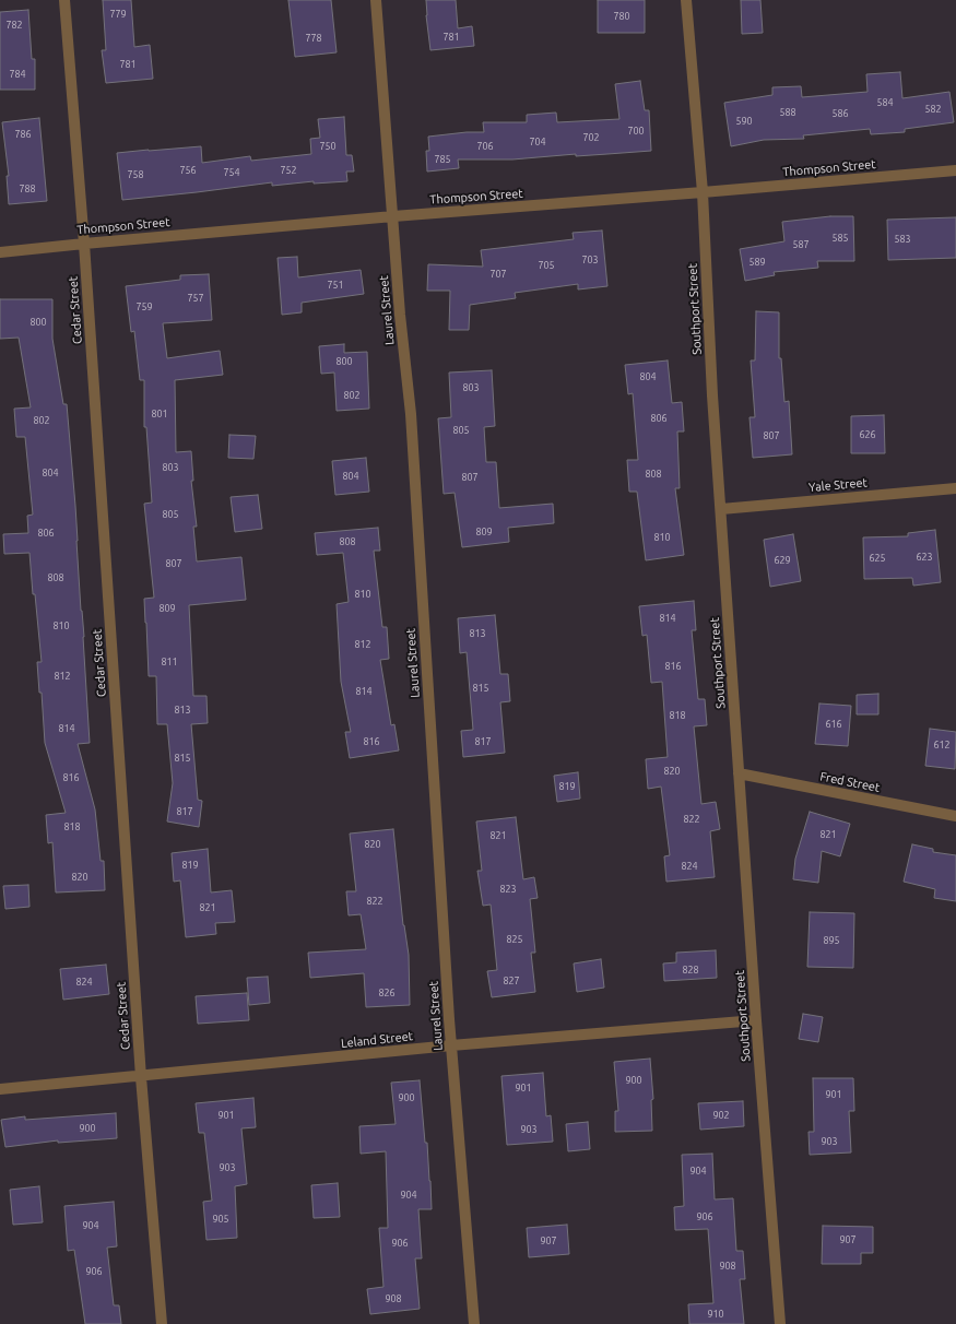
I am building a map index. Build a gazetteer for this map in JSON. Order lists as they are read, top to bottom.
{
  "streets": {
    "street": [
      "Thompson Street",
      "Southport Street",
      "Cedar Street",
      "Laurel Street",
      "Yale Street",
      "Fred Street",
      "Leland Street"
    ]
  },
  "crossings": [
    ["Thompson Street", "Southport Street"],
    ["Thompson Street", "Cedar Street"],
    ["Thompson Street", "Laurel Street"],
    ["Southport Street", "Yale Street"],
    ["Southport Street", "Fred Street"],
    ["Southport Street", "Leland Street"],
    ["Cedar Street", "Leland Street"],
    ["Laurel Street", "Leland Street"]
  ],
  "house_numbers": [
    "779",
    "780",
    "782",
    "781",
    "778",
    "781",
    "784",
    "584",
    "582",
    "588",
    "586",
    "590",
    "700",
    "786",
    "702",
    "704",
    "750",
    "706",
    "785",
    "756",
    "752",
    "754",
    "758",
    "788",
    "585",
    "583",
    "587",
    "703",
    "589",
    "705",
    "707",
    "751",
    "757",
    "759",
    "800",
    "800",
    "804",
    "803",
    "802",
    "801",
    "806",
    "802",
    "805",
    "626",
    "807",
    "803",
    "804",
    "808",
    "804",
    "807",
    "805",
    "809",
    "806",
    "810",
    "808",
    "623",
    "625",
    "629",
    "807",
    "808",
    "810",
    "809",
    "814",
    "810",
    "813",
    "812",
    "811",
    "816",
    "812",
    "815",
    "814",
    "813",
    "818",
    "616",
    "814",
    "816",
    "817",
    "612",
    "815",
    "820",
    "816",
    "819",
    "817",
    "822",
    "818",
    "821",
    "821",
    "820",
    "819",
    "824",
    "820",
    "823",
    "822",
    "821",
    "825",
    "895",
    "828",
    "827",
    "824",
    "826",
    "900",
    "901",
    "901",
    "900",
    "901",
    "902",
    "900",
    "903",
    "903",
    "903",
    "904",
    "904",
    "906",
    "905",
    "904",
    "907",
    "907",
    "906",
    "908",
    "906",
    "908",
    "910"
  ]
}
